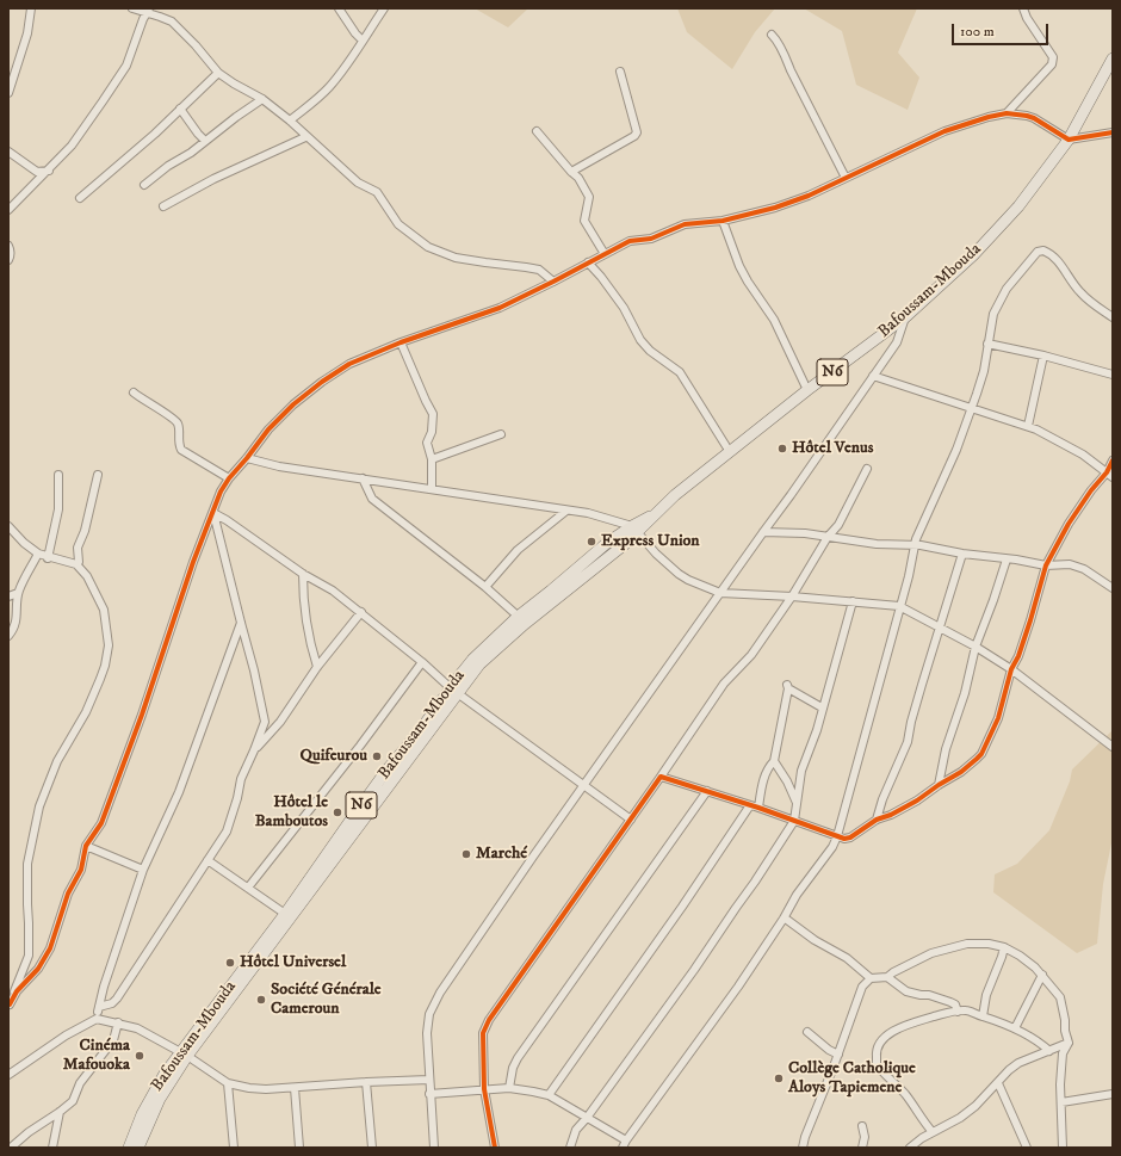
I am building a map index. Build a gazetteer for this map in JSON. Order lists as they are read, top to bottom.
{
  "streets": {
    "highway": ["Bafoussam-Mbouda", "N6"]
  },
  "places": [
    "Hôtel Venus",
    "Express Union",
    "Quifeurou",
    "Hôtel le Bamboutos",
    "Marché",
    "Hôtel Universel",
    "Société Générale Cameroun",
    "Cinéma Mafouoka",
    "Collège Catholique Aloys Tapiemene"
  ],
  "scale_bar": "100 m"
}
